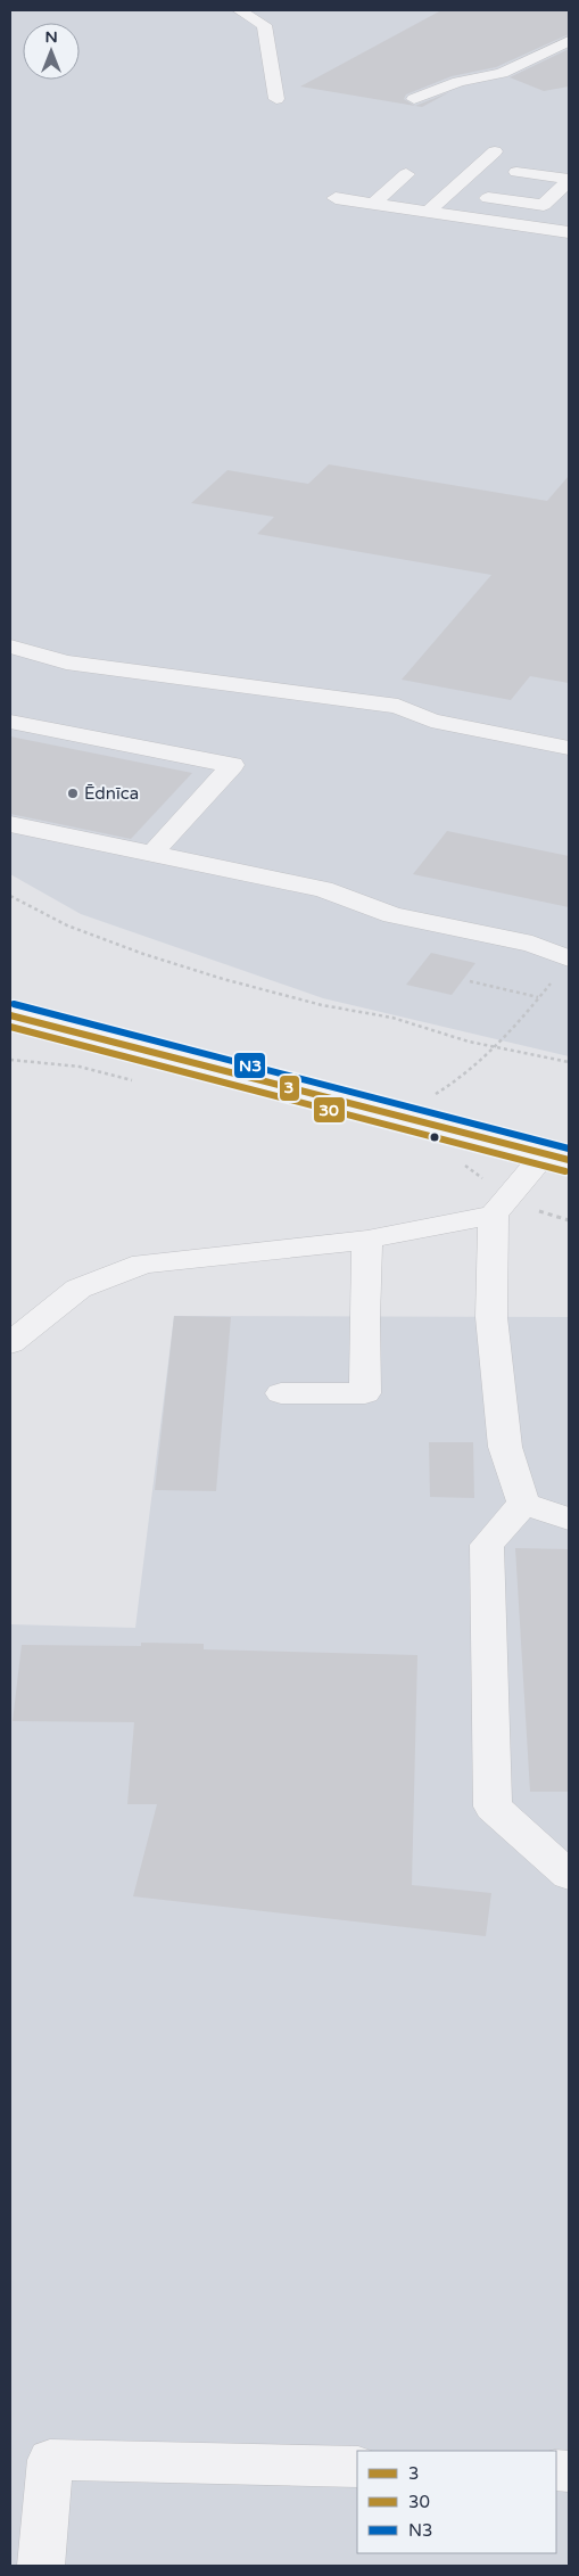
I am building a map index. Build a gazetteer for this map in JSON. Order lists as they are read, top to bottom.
{
  "places": ["Ēdnīca"],
  "lines": ["transit line N3", "transit line 3", "transit line 30"],
  "legend": ["3", "30", "N3"],
  "north": "top"
}
